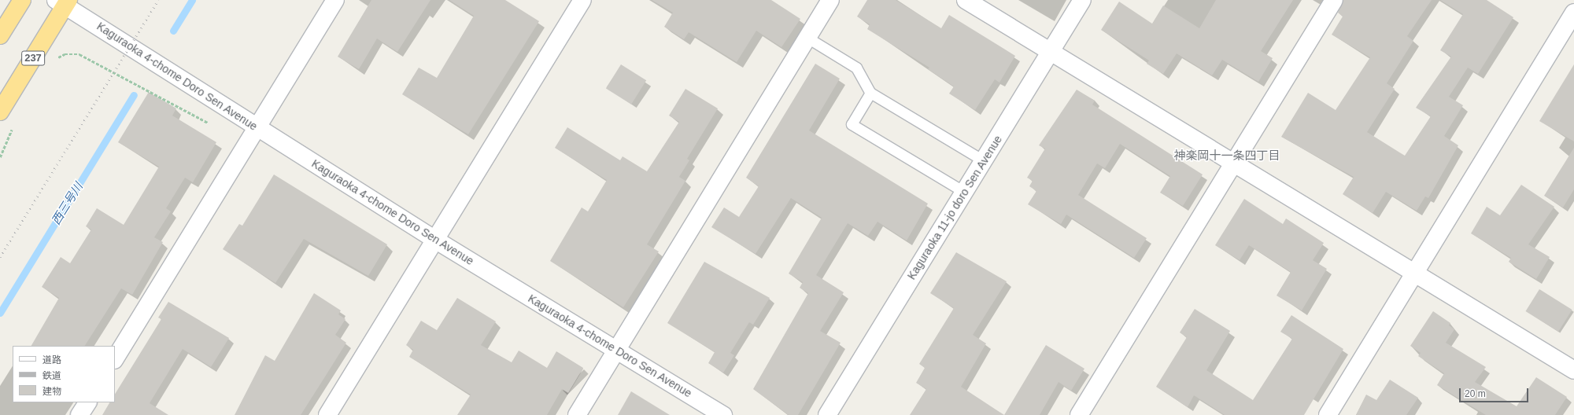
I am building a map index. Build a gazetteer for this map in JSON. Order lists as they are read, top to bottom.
{
  "streets": {
    "highway": ["237"],
    "street": ["Kaguraoka 4-chome Doro Sen Avenue", "Kaguraoka 11-jo doro Sen Avenue"]
  },
  "crossings": [
    ["237", "Kaguraoka 4-chome Doro Sen Avenue"]
  ],
  "districts": ["神楽岡十一条四丁目"],
  "water": ["西三号川"],
  "legend": ["道路", "鉄道", "建物"],
  "scale_bar": "20 m"
}
